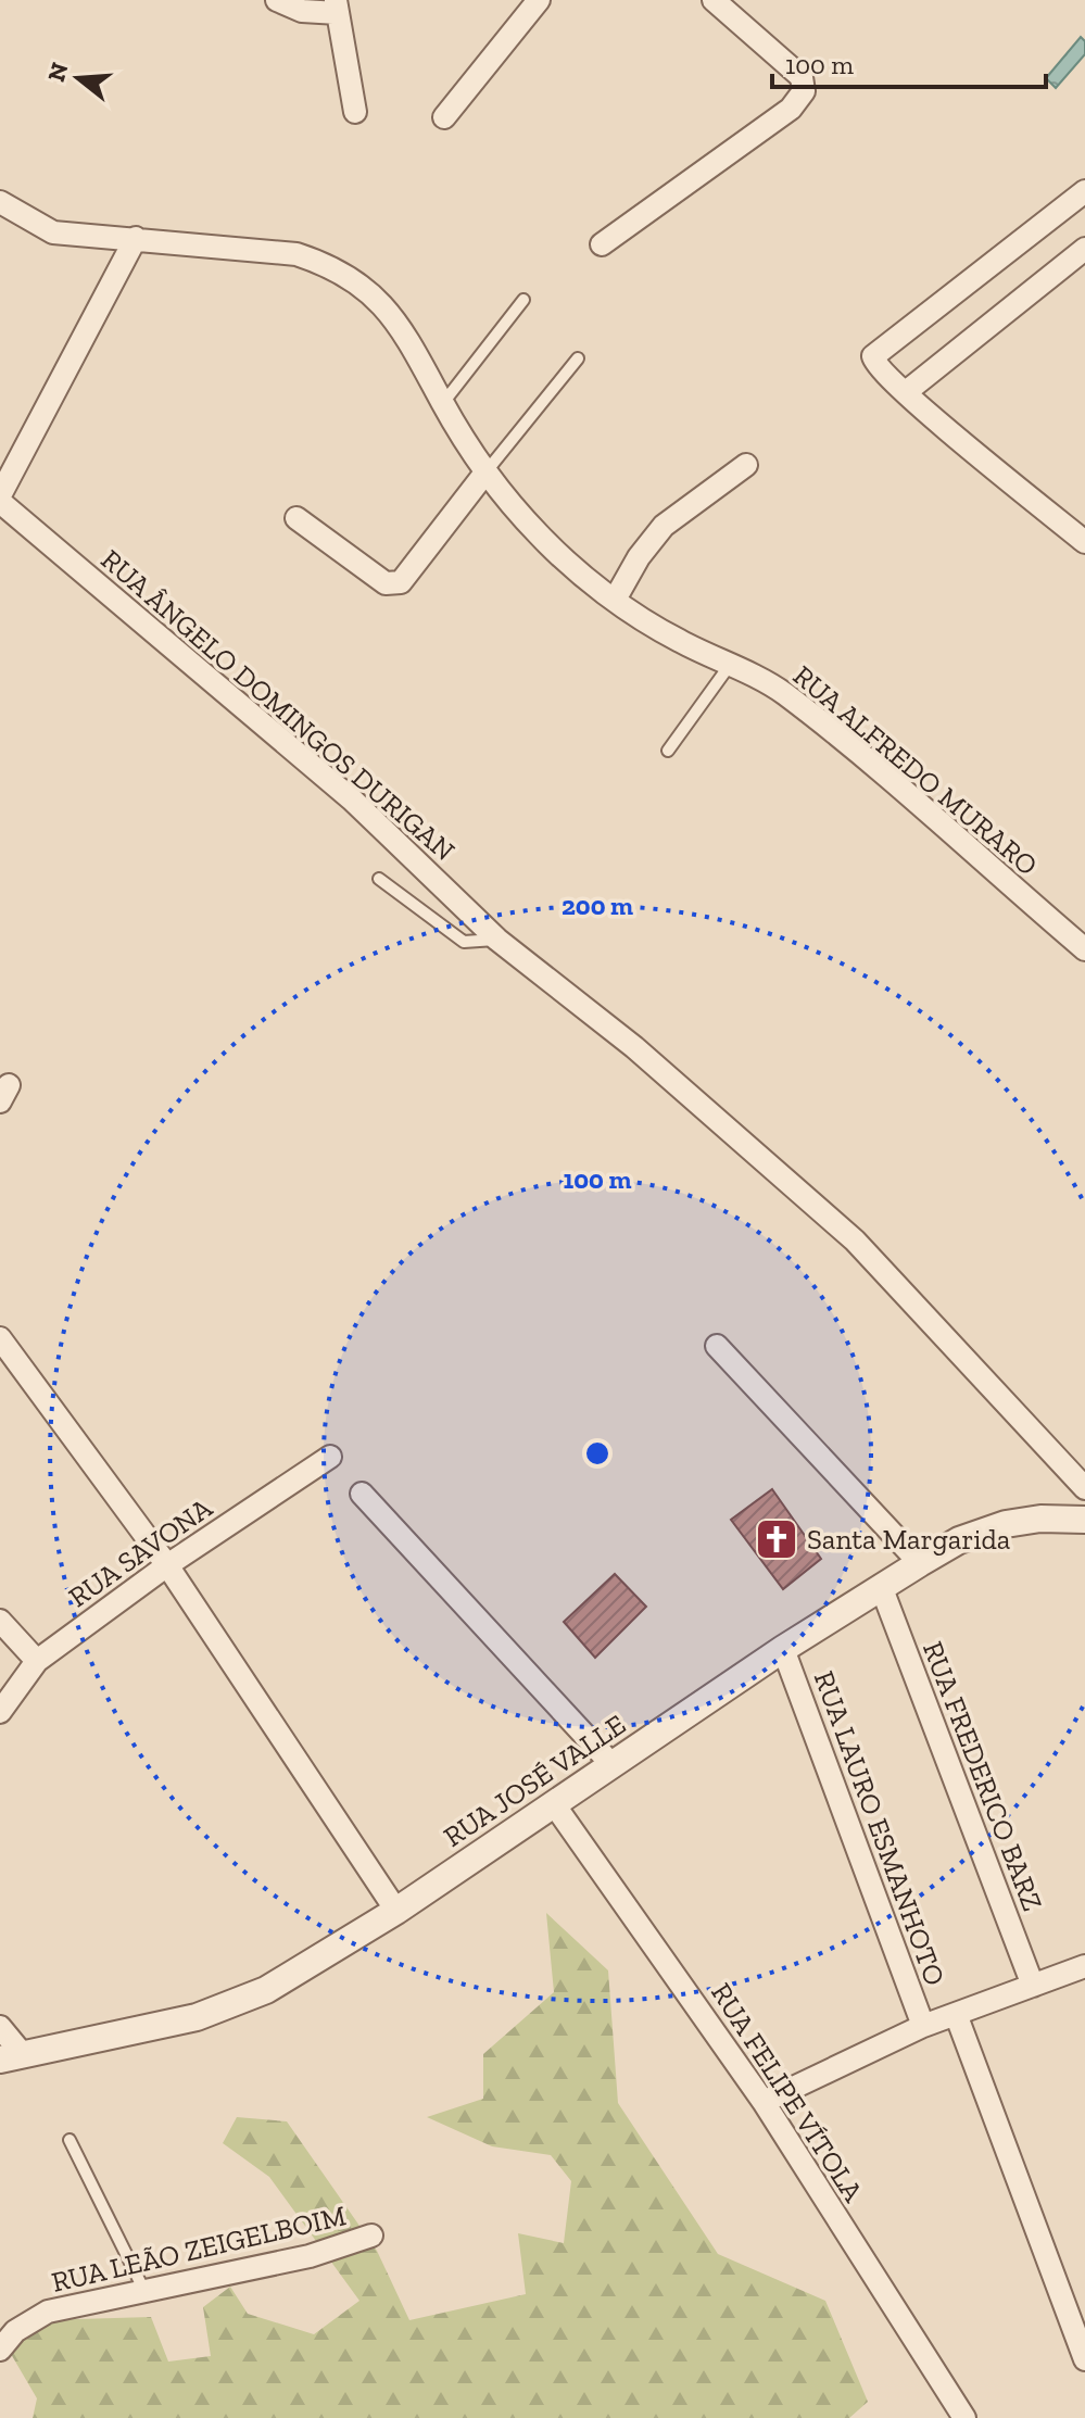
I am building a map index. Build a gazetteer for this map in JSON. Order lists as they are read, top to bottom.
{
  "streets": {
    "street": [
      "RUA ÂNGELO DOMINGOS DURIGAN",
      "RUA ALFREDO MURARO",
      "RUA SAVONA",
      "RUA FREDERICO BARZ",
      "RUA JOSÉ VALLE",
      "RUA LAURO ESMANHOTO",
      "RUA FELIPE VÍTOLA",
      "RUA LEÃO ZEIGELBOIM"
    ]
  },
  "crossings": [
    ["RUA FREDERICO BARZ", "RUA JOSÉ VALLE"],
    ["RUA JOSÉ VALLE", "RUA LAURO ESMANHOTO"],
    ["RUA JOSÉ VALLE", "RUA FELIPE VÍTOLA"]
  ],
  "places": {
    "church": ["Santa Margarida"]
  },
  "scale_bar": "100 m",
  "north": "left",
  "rings": ["200 m", "100 m"]
}
